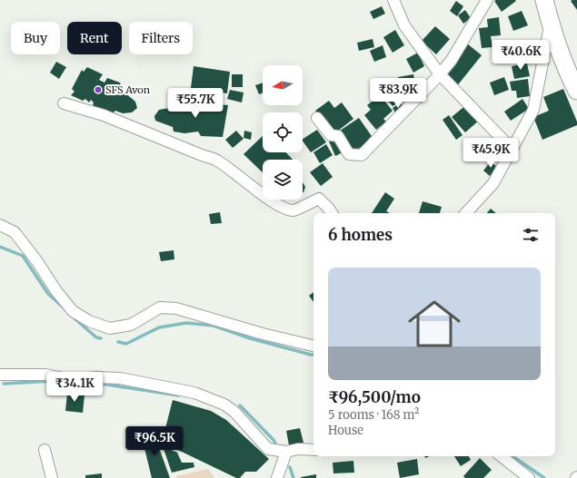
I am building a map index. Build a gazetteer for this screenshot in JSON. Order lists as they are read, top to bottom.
{
  "places": ["SFS Avon"],
  "north": "left",
  "page": {
    "chip": ["Buy", "Rent", "Filters"],
    "price": [
      "₹40.6K",
      "₹83.9K",
      "₹55.7K",
      "₹45.9K",
      "₹34.1K",
      "₹96.5K"
    ],
    "heading": "6 homes",
    "list": [
      {
        "name": "₹96,500/mo",
        "note": "5 rooms · 168 m² · House"
      }
    ]
  }
}
